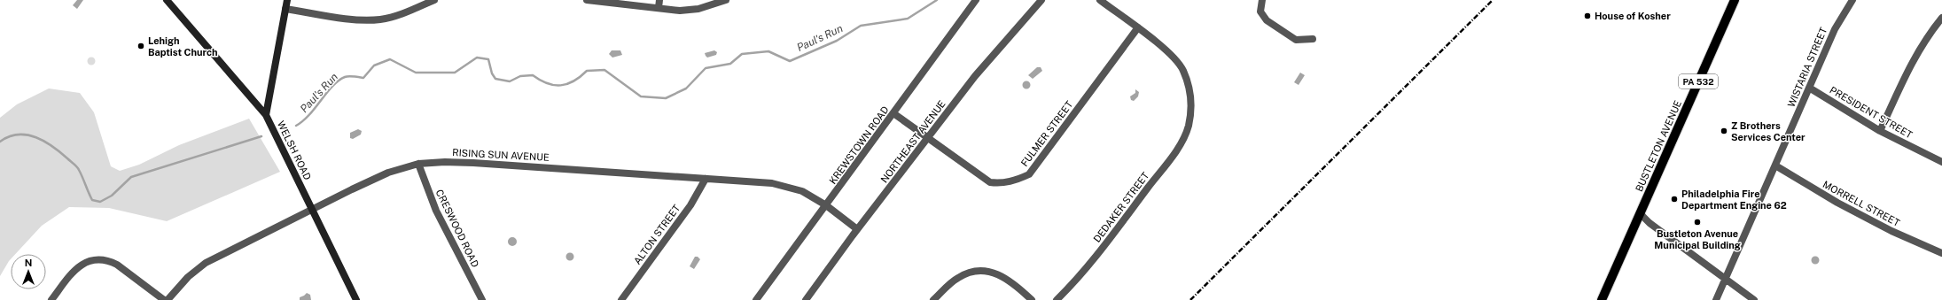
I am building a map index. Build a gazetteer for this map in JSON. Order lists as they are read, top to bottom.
{
  "streets": {
    "main road": ["PA 532", "BUSTLETON AVENUE", "WELSH ROAD"],
    "street": [
      "WISTARIA STREET",
      "PRESIDENT STREET",
      "FULMER STREET",
      "NORTHEAST AVENUE",
      "KREWSTOWN ROAD",
      "RISING SUN AVENUE",
      "MORRELL STREET",
      "DEDAKER STREET",
      "CRESWOOD ROAD",
      "ALTON STREET"
    ]
  },
  "crossings": [
    ["WISTARIA STREET", "PRESIDENT STREET"],
    ["WISTARIA STREET", "MORRELL STREET"],
    ["FULMER STREET", "NORTHEAST AVENUE"],
    ["FULMER STREET", "KREWSTOWN ROAD"],
    ["FULMER STREET", "DEDAKER STREET"],
    ["NORTHEAST AVENUE", "RISING SUN AVENUE"],
    ["KREWSTOWN ROAD", "RISING SUN AVENUE"],
    ["WELSH ROAD", "RISING SUN AVENUE"],
    ["RISING SUN AVENUE", "CRESWOOD ROAD"],
    ["RISING SUN AVENUE", "ALTON STREET"]
  ],
  "water": ["Paul's Run"],
  "places": [
    "House of Kosher",
    "Lehigh Baptist Church",
    "Z Brothers Services Center",
    "Philadelphia Fire Department Engine 62",
    "Bustleton Avenue Municipal Building"
  ],
  "north": "top"
}
